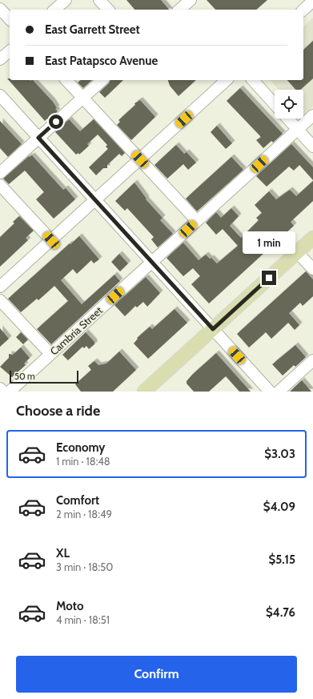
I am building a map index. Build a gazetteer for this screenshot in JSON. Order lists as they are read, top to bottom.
{
  "streets": {
    "street": ["Cambria Street"]
  },
  "scale_bar": "50 m",
  "page": {
    "banner": ["East Garrett Street", "East Patapsco Avenue"],
    "bubble": "1 min",
    "scale": "50 m",
    "heading": "Choose a ride",
    "list": [
      {
        "name": "Economy",
        "note": "1 min · 18:48",
        "value": "$3.03"
      },
      {
        "name": "Comfort",
        "note": "2 min · 18:49",
        "value": "$4.09"
      },
      {
        "name": "XL",
        "note": "3 min · 18:50",
        "value": "$5.15"
      },
      {
        "name": "Moto",
        "note": "4 min · 18:51",
        "value": "$4.76"
      }
    ],
    "buttons": "Confirm"
  }
}
